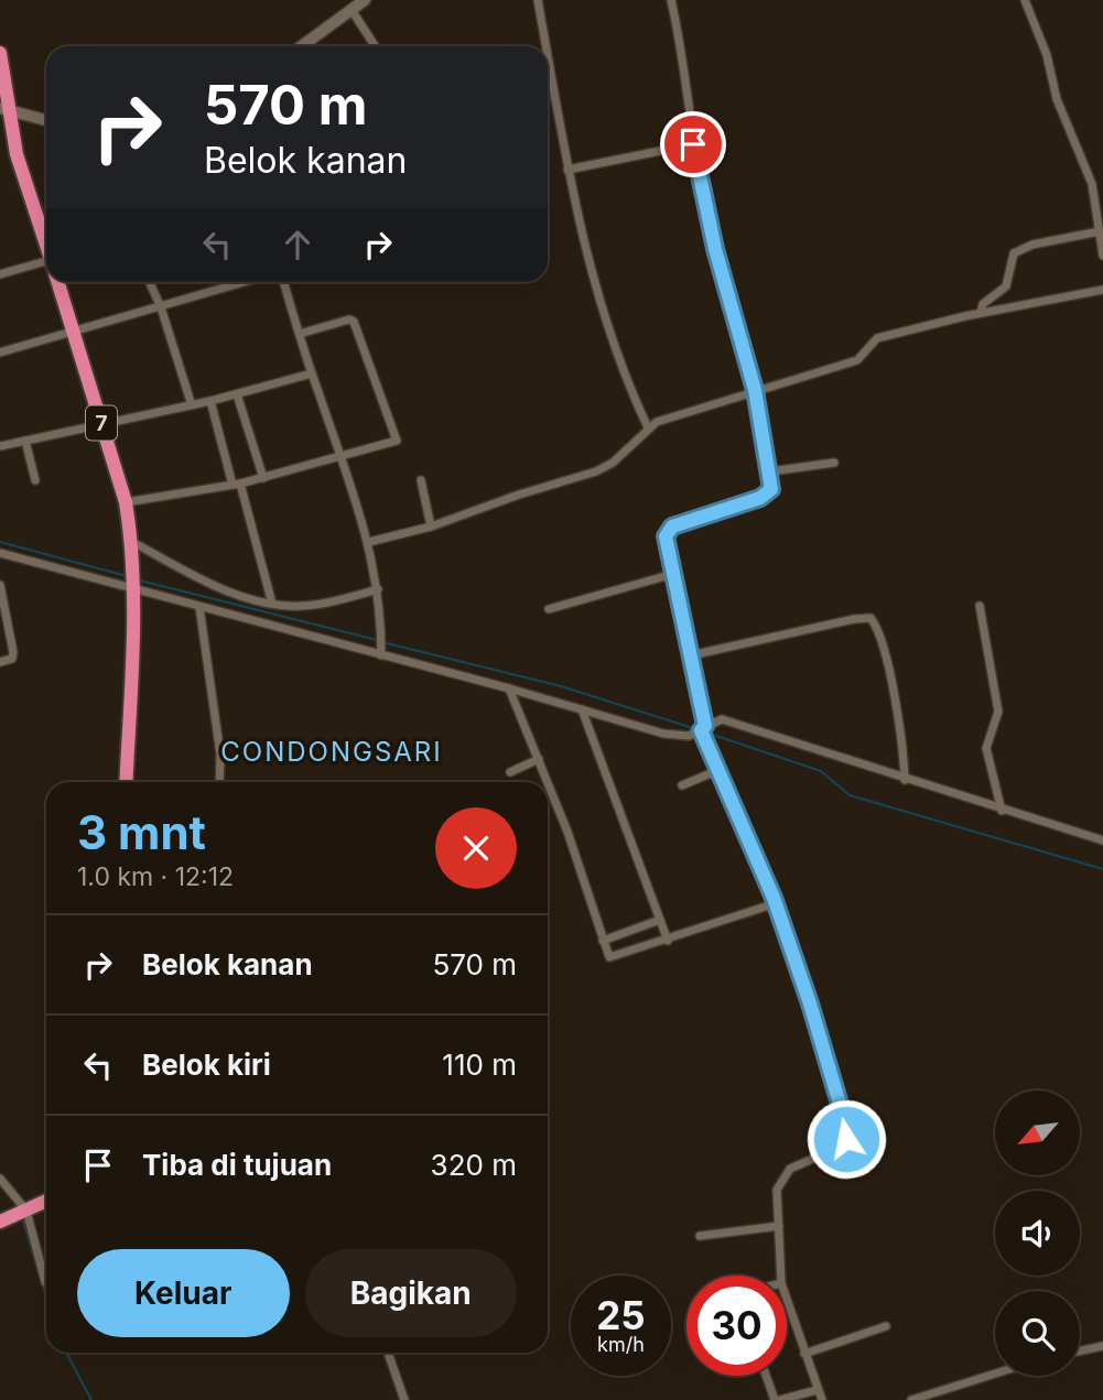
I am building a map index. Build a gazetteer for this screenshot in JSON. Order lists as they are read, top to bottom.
{
  "streets": {
    "highway": ["7"]
  },
  "districts": ["CONDONGSARI"],
  "north": "bottom left",
  "page": {
    "turn": ["570 m", "Belok kanan"],
    "heading": ["3 mnt", "1.0 km · 12:12"],
    "list": [
      {
        "name": "Belok kanan",
        "value": "570 m"
      },
      {
        "name": "Belok kiri",
        "value": "110 m"
      },
      {
        "name": "Tiba di tujuan",
        "value": "320 m"
      }
    ],
    "buttons": ["Keluar", "Bagikan"],
    "speed": "25 km/h",
    "limit": "30"
  }
}
